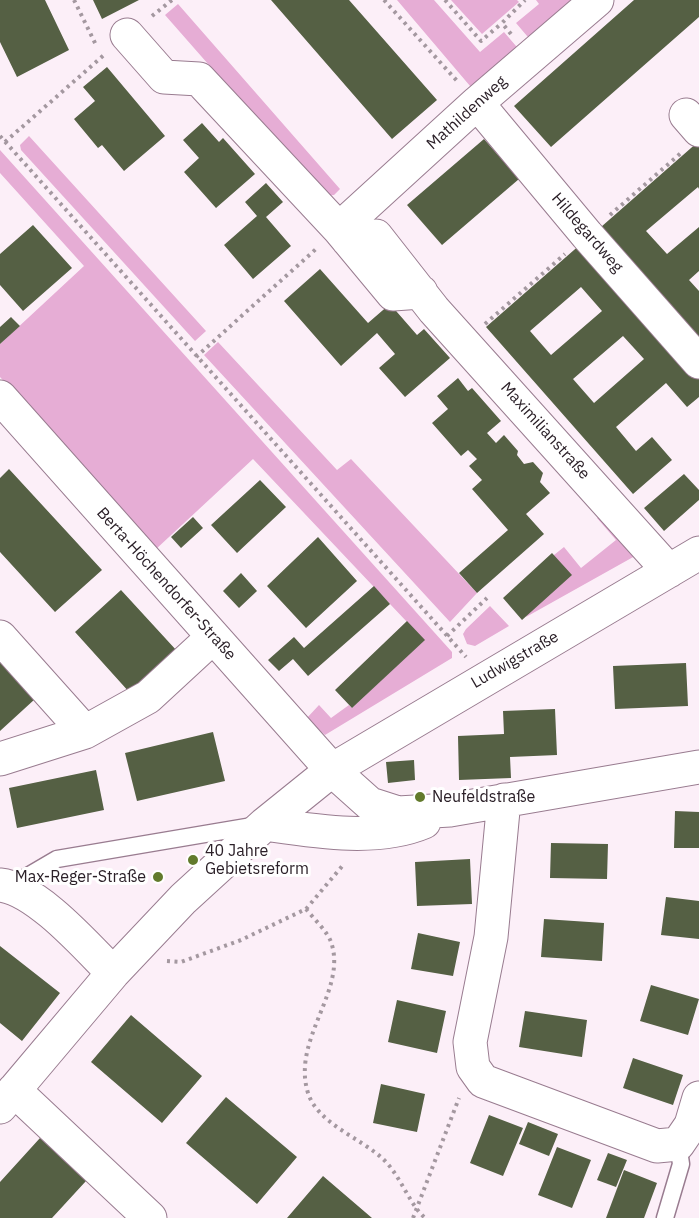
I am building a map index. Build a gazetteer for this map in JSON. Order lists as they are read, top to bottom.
{
  "streets": {
    "street": [
      "Mathildenweg",
      "Hildegardweg",
      "Maximilianstraße",
      "Berta-Höchendorfer-Straße",
      "Ludwigstraße"
    ]
  },
  "crossings": [
    ["Mathildenweg", "Hildegardweg"],
    ["Mathildenweg", "Maximilianstraße"],
    ["Maximilianstraße", "Ludwigstraße"],
    ["Berta-Höchendorfer-Straße", "Ludwigstraße"]
  ],
  "places": ["Neufeldstraße", "40 Jahre Gebietsreform", "Max-Reger-Straße"]
}
